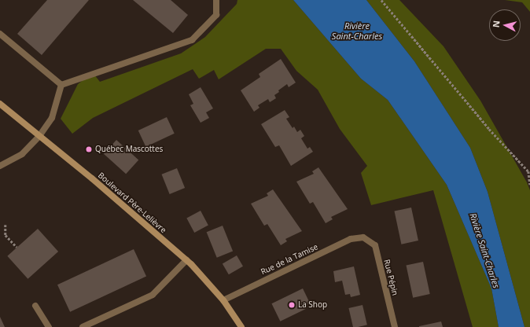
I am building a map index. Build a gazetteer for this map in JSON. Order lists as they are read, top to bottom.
{
  "streets": {
    "main road": ["Boulevard Père-Lelièvre"],
    "street": ["Rue de la Tamise", "Rue Pépin"]
  },
  "crossings": [
    ["Boulevard Père-Lelièvre", "Rue de la Tamise"],
    ["Rue de la Tamise", "Rue Pépin"]
  ],
  "water": ["Rivière Saint-Charles"],
  "places": ["Québec Mascottes", "La Shop"],
  "north": "left"
}
